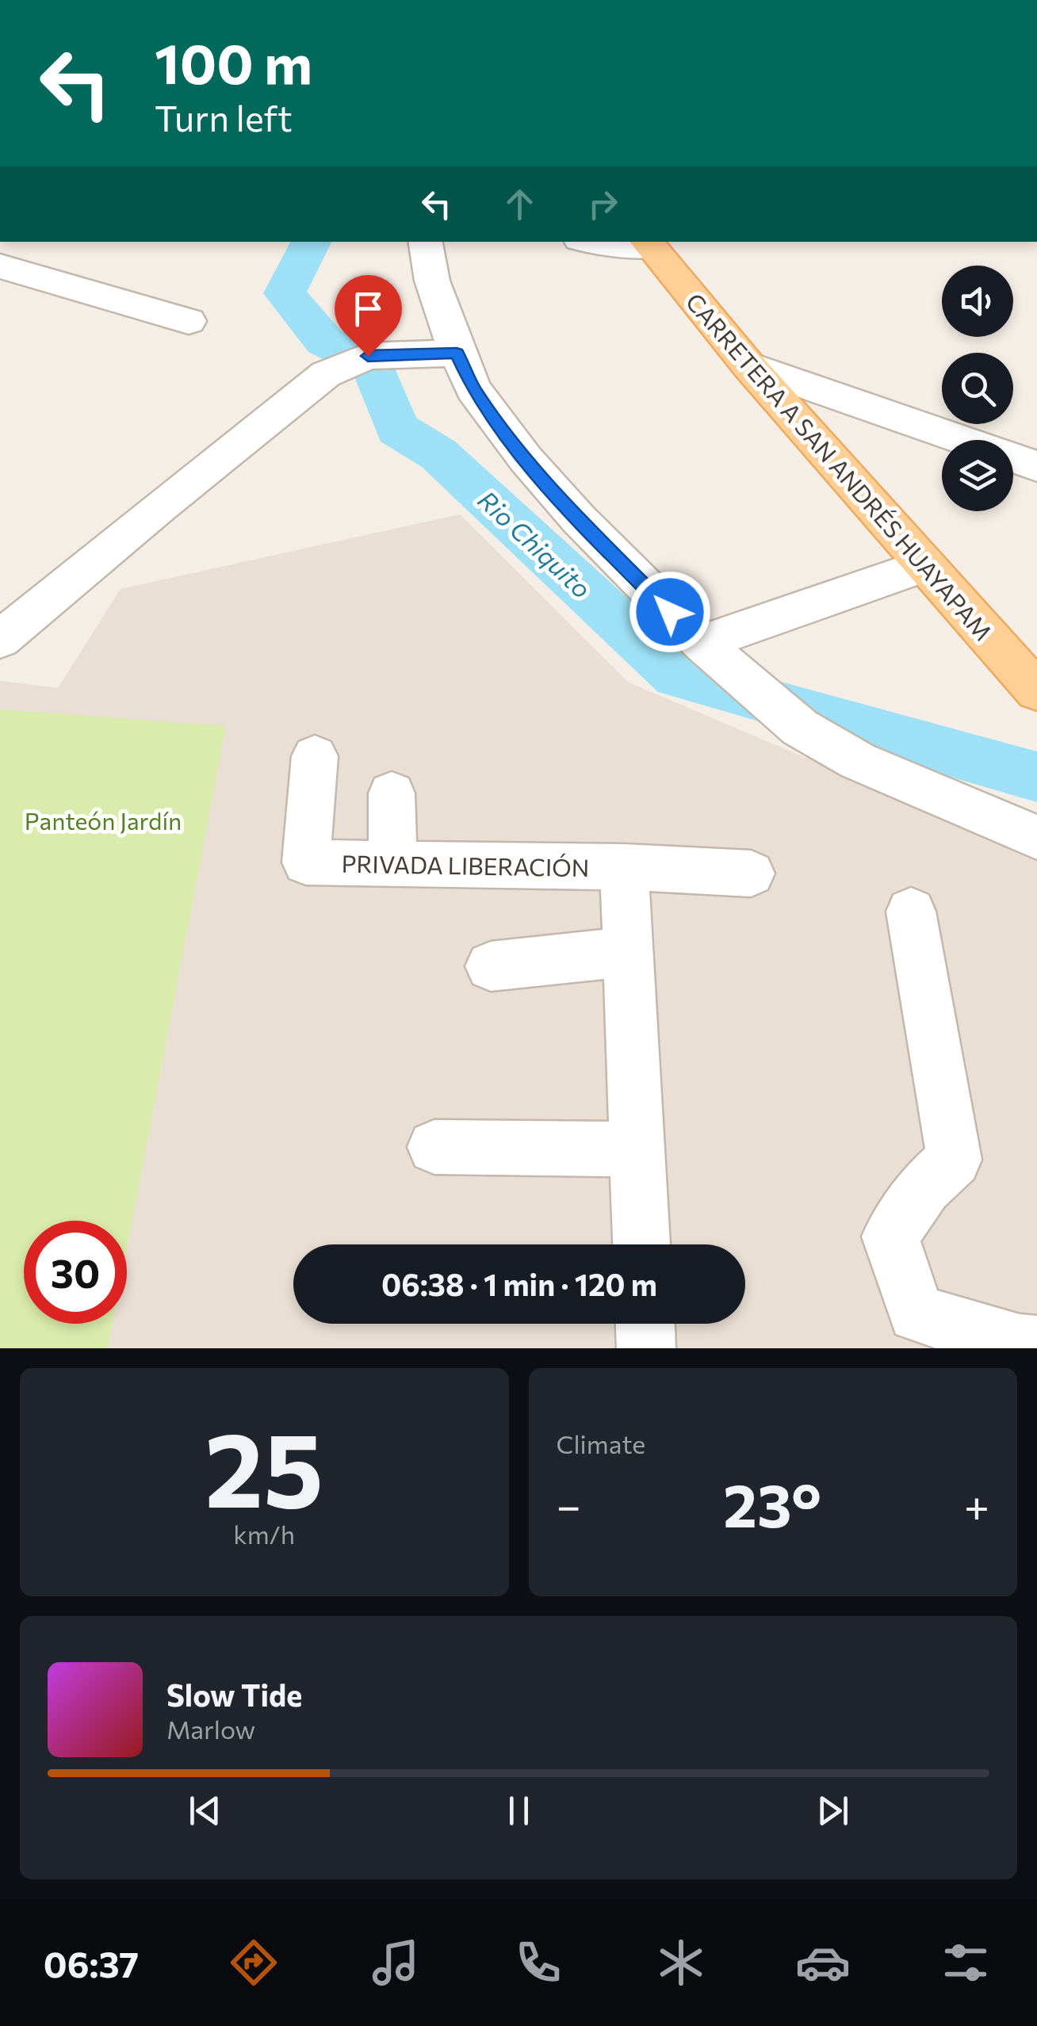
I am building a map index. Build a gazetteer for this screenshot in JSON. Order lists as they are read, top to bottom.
{
  "streets": {
    "main road": ["CARRETERA A SAN ANDRÉS HUAYAPAM"],
    "street": ["PRIVADA LIBERACIÓN"]
  },
  "water": ["Rio Chiquito"],
  "parks": ["Panteón Jardín"],
  "page": {
    "turn": ["100 m", "Turn left"],
    "limit": "30",
    "trip": "06:38 · 1 min · 120 m",
    "tile": [
      ["25", "km/h"],
      "Climate"
    ],
    "heat": ["−", "23°", "+"],
    "song": ["Slow Tide", "Marlow"],
    "tabs": "06:37"
  }
}
